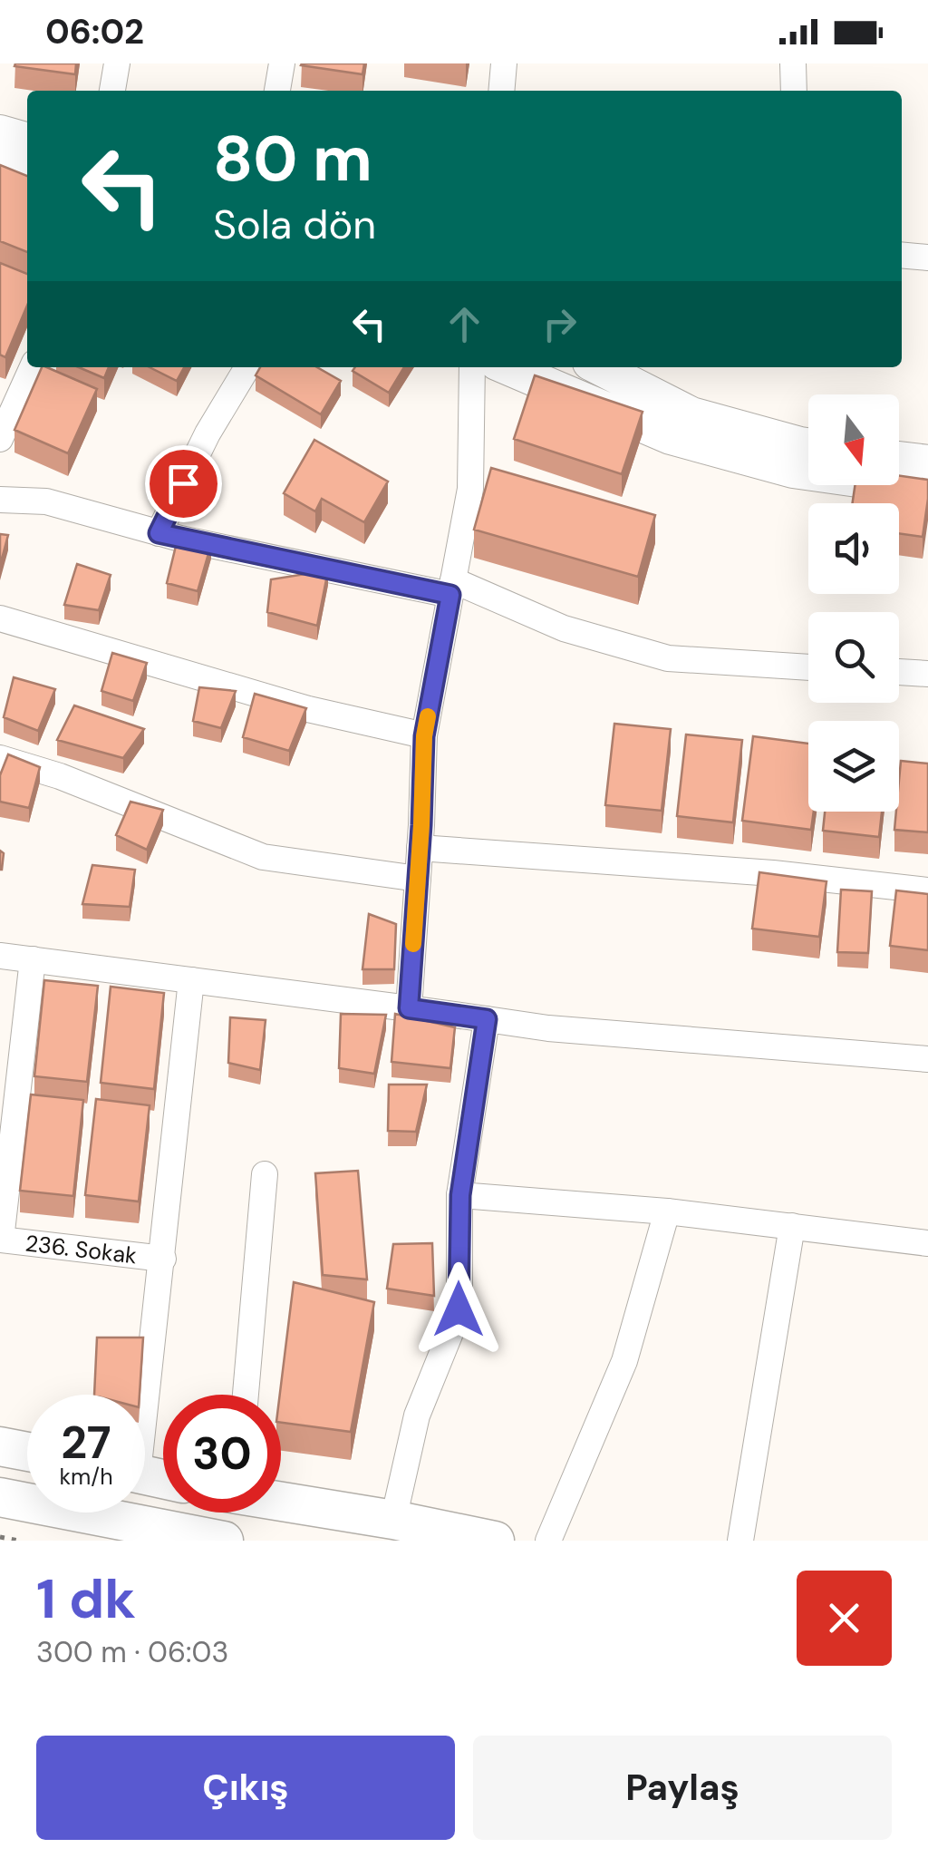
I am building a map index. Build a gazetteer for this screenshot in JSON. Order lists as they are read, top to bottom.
{
  "streets": {
    "street": ["236. Sokak"]
  },
  "north": "bottom",
  "page": {
    "status": "06:02",
    "turn": ["80 m", "Sola dön"],
    "speed": "27 km/h",
    "limit": "30",
    "heading": ["1 dk", "300 m · 06:03"],
    "buttons": ["Çıkış", "Paylaş"]
  }
}
